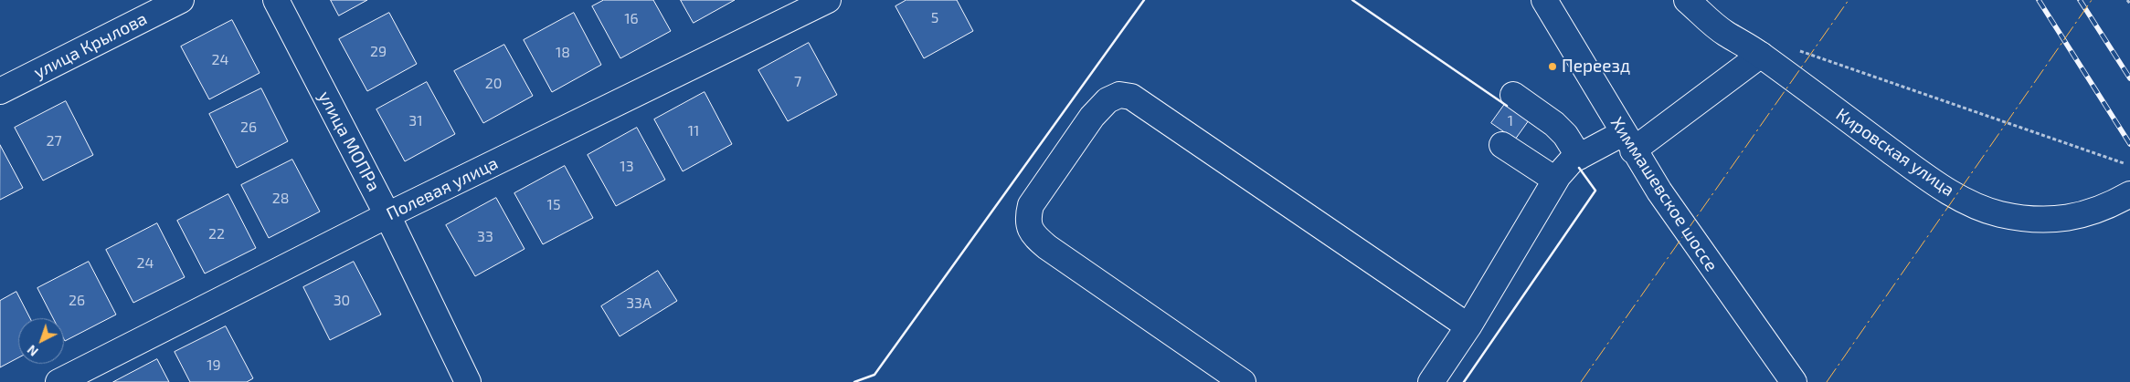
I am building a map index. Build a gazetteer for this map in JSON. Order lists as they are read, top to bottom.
{
  "streets": {
    "street": [
      "улица Крылова",
      "улица МОПРа",
      "Кировская улица",
      "Полевая улица",
      "Химмашевское шоссе"
    ]
  },
  "crossings": [
    ["улица МОПРа", "Полевая улица"]
  ],
  "places": ["Переезд"],
  "house_numbers": [
    "5",
    "16",
    "29",
    "18",
    "24",
    "7",
    "20",
    "31",
    "1",
    "26",
    "11",
    "27",
    "13",
    "28",
    "15",
    "22",
    "33",
    "24",
    "26",
    "30",
    "33А",
    "19"
  ],
  "north": "bottom left"
}
